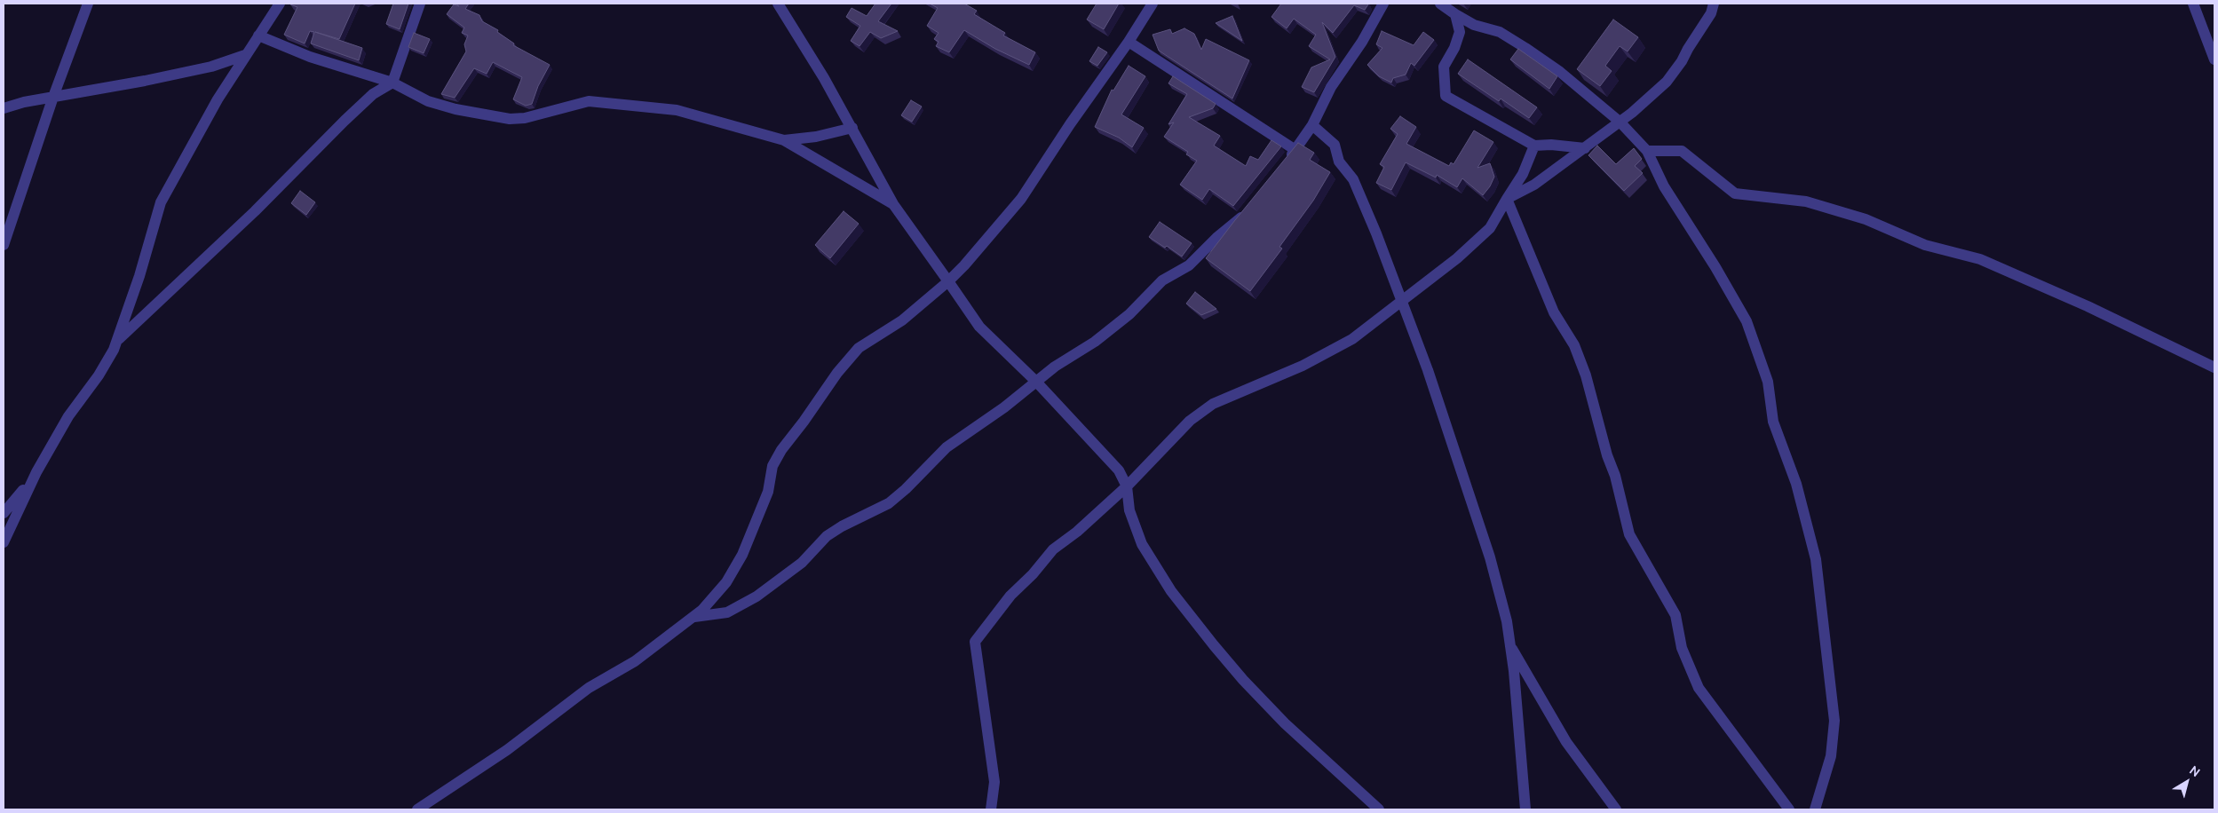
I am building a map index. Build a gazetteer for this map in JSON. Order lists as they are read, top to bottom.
{
  "north": "top right"
}
